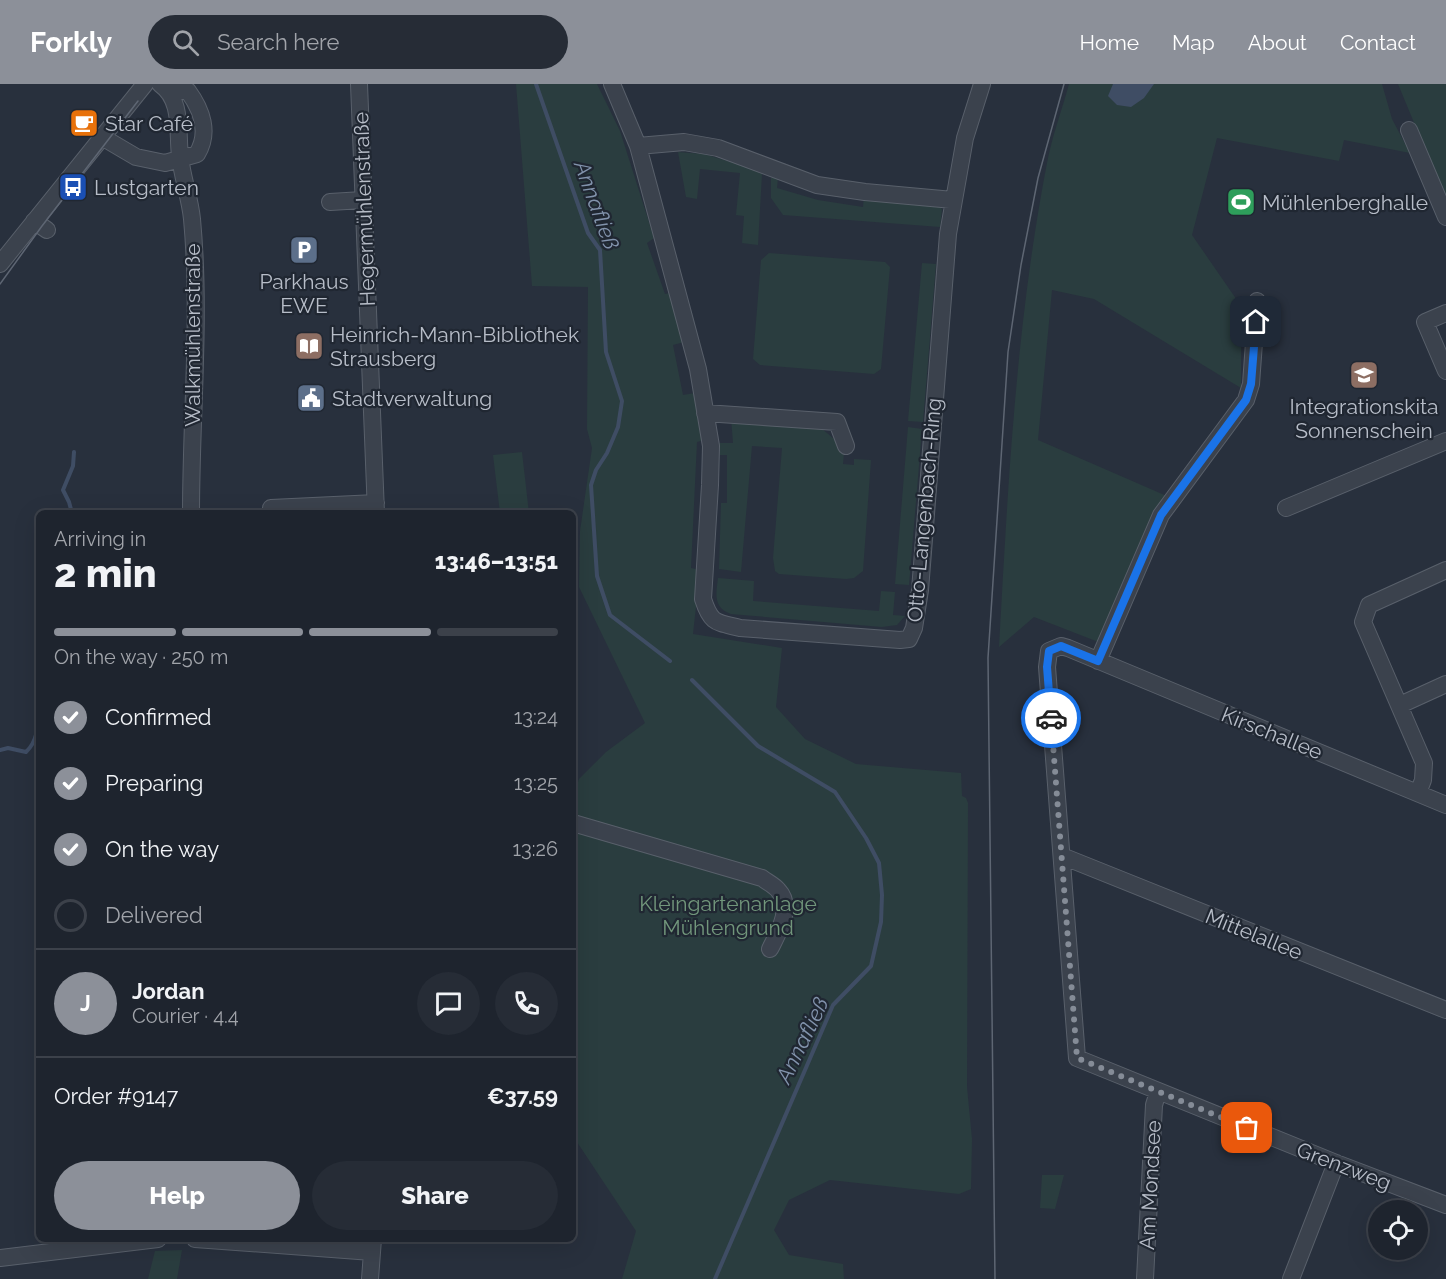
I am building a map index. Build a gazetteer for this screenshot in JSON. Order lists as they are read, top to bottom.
{
  "streets": {
    "street": [
      "Hegermühlenstraße",
      "Walkmühlenstraße",
      "Otto-Langenbach-Ring",
      "Kirschallee",
      "Mittelallee",
      "Grenzweg",
      "Am Mondsee"
    ]
  },
  "crossings": [
    ["Kirschallee", "Mittelallee"],
    ["Kirschallee", "Grenzweg"],
    ["Mittelallee", "Grenzweg"],
    ["Grenzweg", "Am Mondsee"]
  ],
  "water": ["Annafließ"],
  "parks": ["Kleingartenanlage Mühlengrund"],
  "places": {
    "cafe": ["Star Café"],
    "bus stop": ["Lustgarten"],
    "sports": ["Mühlenberghalle"],
    "parking": ["Parkhaus EWE"],
    "library": ["Heinrich-Mann-Bibliothek Strausberg"],
    "school or university": ["Integrationskita Sonnenschein"],
    "public building": ["Stadtverwaltung"]
  },
  "page": {
    "header": "Forkly",
    "search": "Search here",
    "nav": [
      "Home",
      "Map",
      "About",
      "Contact"
    ],
    "heading": ["2 min", "Arriving in", "13:46–13:51"],
    "panel": [
      "Jordan",
      "Courier · 4.4",
      "Order #9147",
      "€37.59"
    ],
    "bar": "On the way · 250 m",
    "list": [
      ["Confirmed", "13:24"],
      ["Preparing", "13:25"],
      ["On the way", "13:26"],
      "Delivered"
    ],
    "round": "J",
    "buttons": ["Help", "Share"]
  }
}
